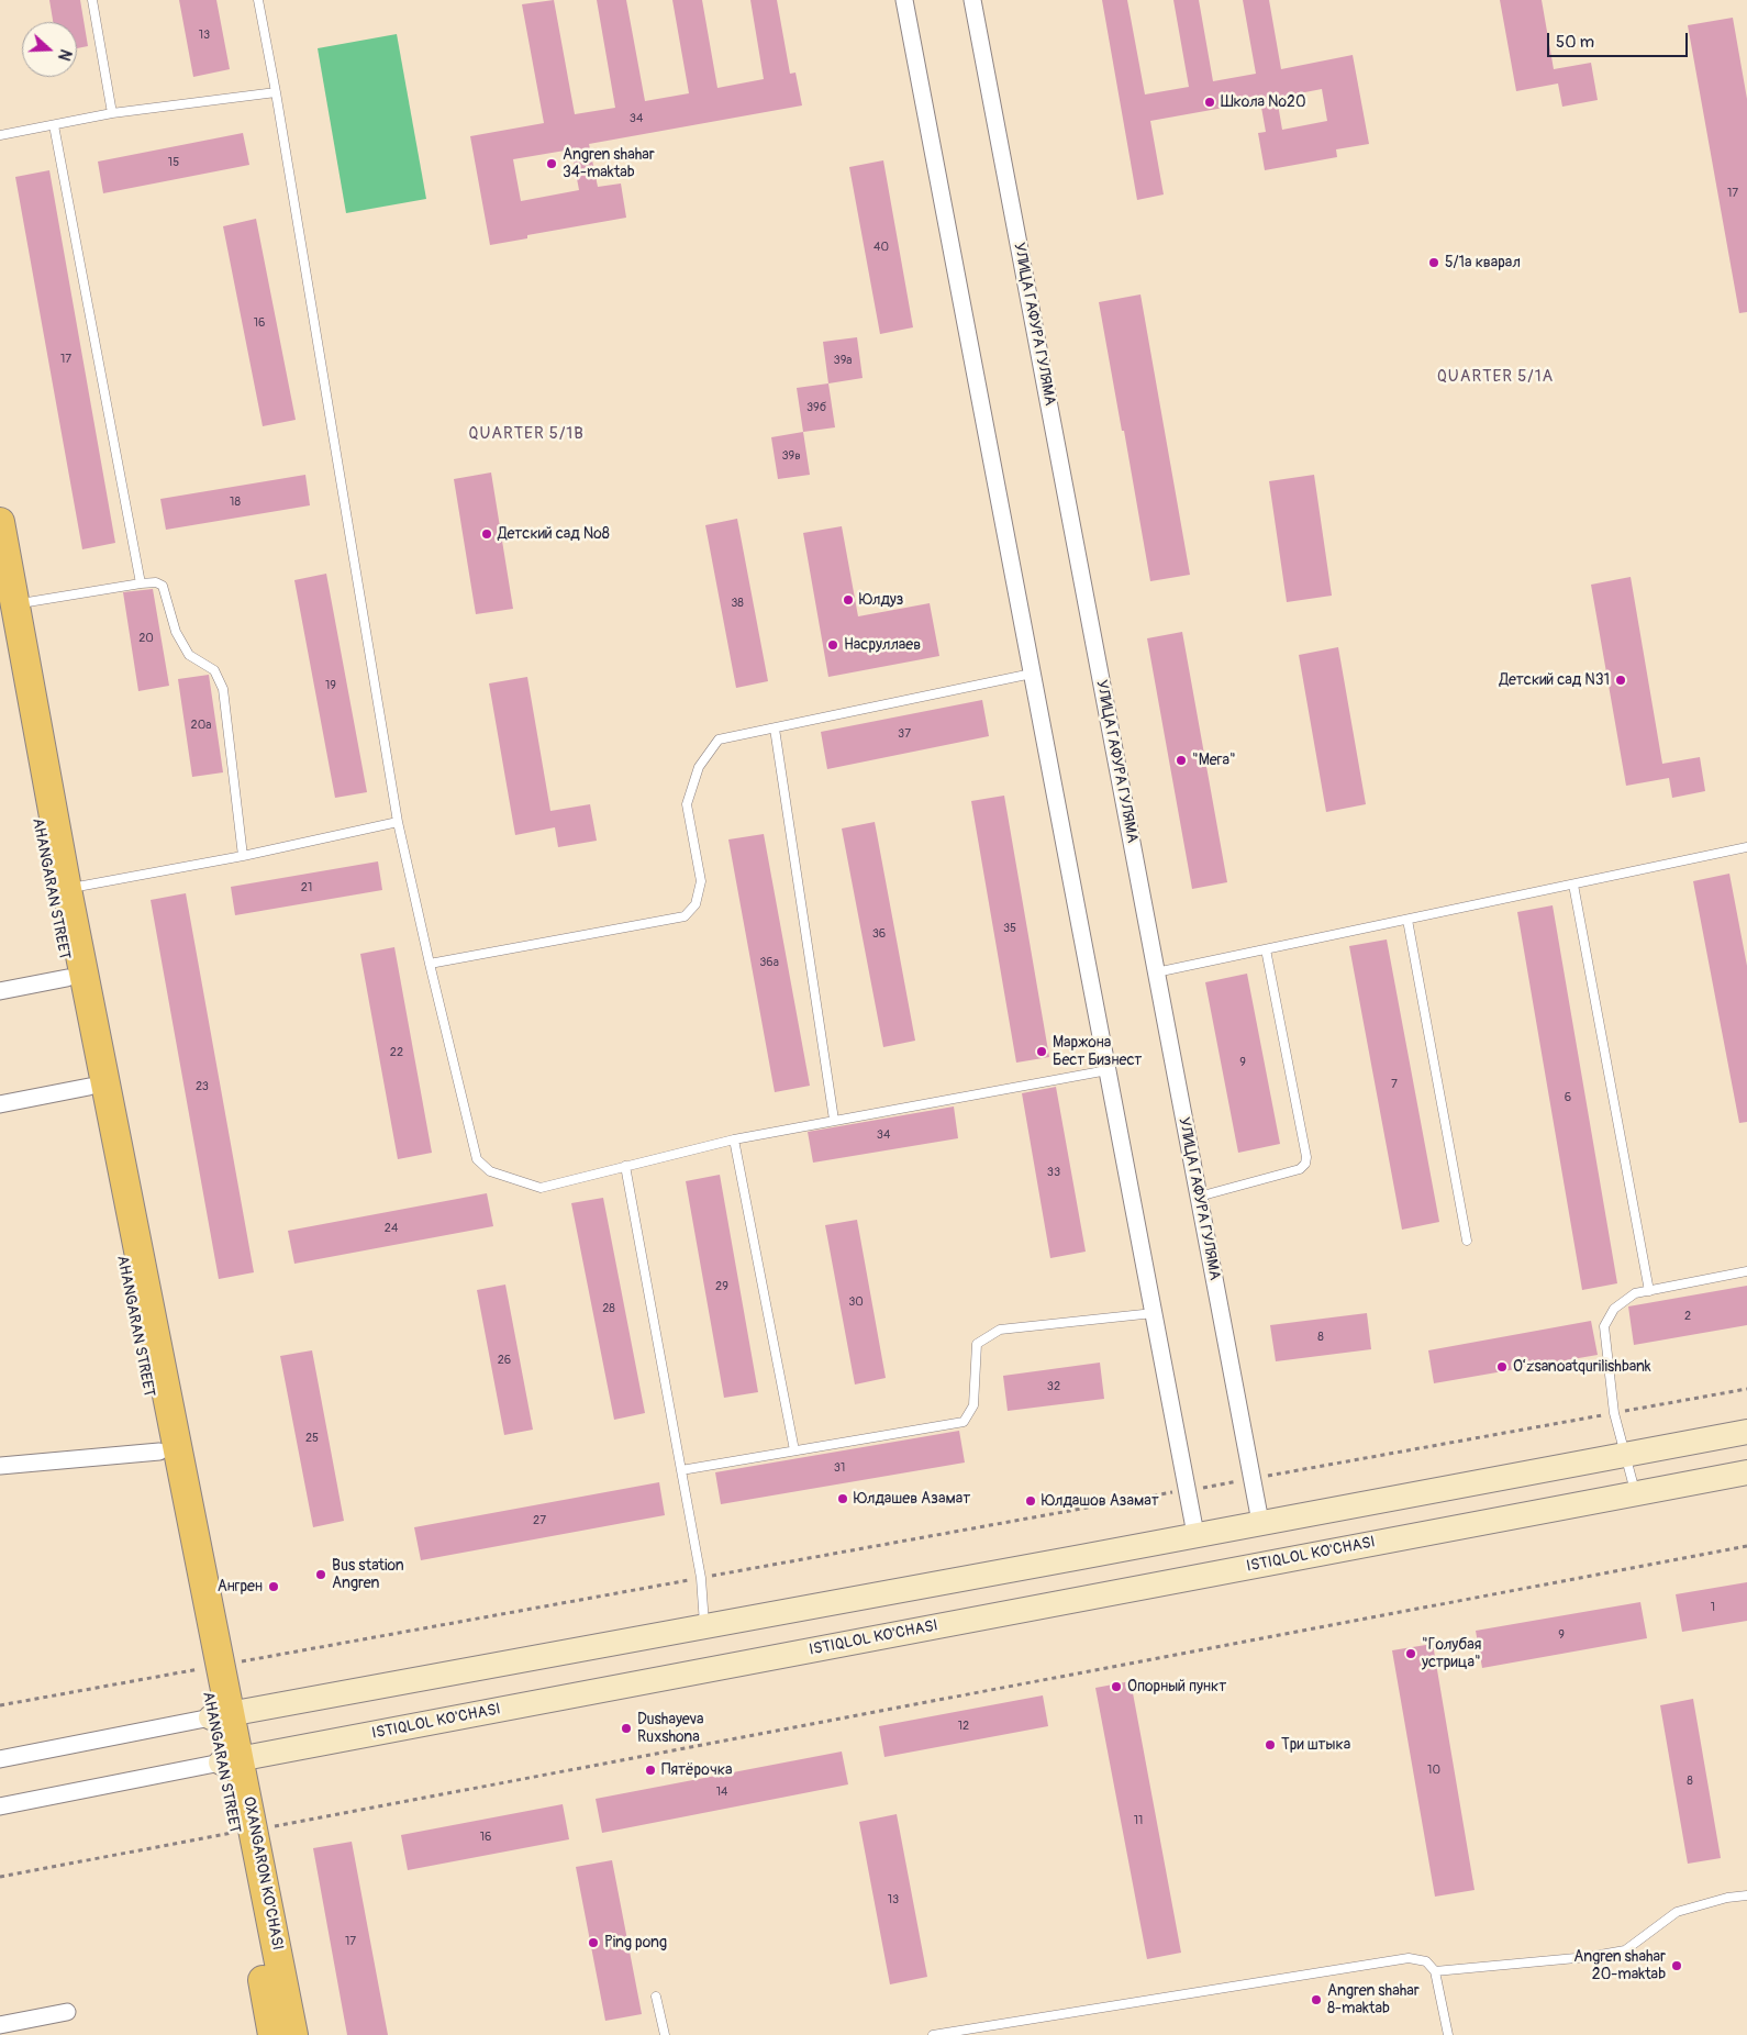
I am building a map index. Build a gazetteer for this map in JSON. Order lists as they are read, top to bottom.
{
  "streets": {
    "highway": ["AHANGARAN STREET", "OXANGARON KO'CHASI"],
    "main road": ["ISTIQLOL KO'CHASI"],
    "street": ["УЛИЦА ГАФУРА ГУЛЯМА"]
  },
  "crossings": [
    ["AHANGARAN STREET", "ISTIQLOL KO'CHASI"],
    ["AHANGARAN STREET", "OXANGARON KO'CHASI"]
  ],
  "districts": ["QUARTER 5/1A", "QUARTER 5/1B"],
  "places": [
    "Школа №20",
    "Angren shahar 34-maktab",
    "5/1а кварал",
    "Детский сад №8",
    "Юлдуз",
    "Насруллаев",
    "Детский сад N31",
    "\"Мега\"",
    "Маржона Бест Бизнест",
    "Oʻzsanoatqurilishbank",
    "Юлдашев Азамат",
    "Юлдашов Азамат",
    "Bus station Angren",
    "Ангрен",
    "\"Голубая устрица\"",
    "Опорный пункт",
    "Dushayeva Ruxshona",
    "Три штыка",
    "Пятёрочка",
    "Ping pong",
    "Angren shahar 20-maktab",
    "Angren shahar 8-maktab"
  ],
  "house_numbers": [
    "13",
    "34",
    "15",
    "17",
    "40",
    "16",
    "17",
    "39а",
    "39б",
    "39в",
    "18",
    "38",
    "20",
    "19",
    "20а",
    "37",
    "21",
    "35",
    "36",
    "36а",
    "22",
    "9",
    "7",
    "23",
    "6",
    "34",
    "33",
    "24",
    "29",
    "30",
    "28",
    "2",
    "8",
    "26",
    "32",
    "25",
    "31",
    "27",
    "1",
    "9",
    "12",
    "10",
    "8",
    "14",
    "11",
    "16",
    "13",
    "17"
  ],
  "scale_bar": "50 m",
  "north": "right"
}
